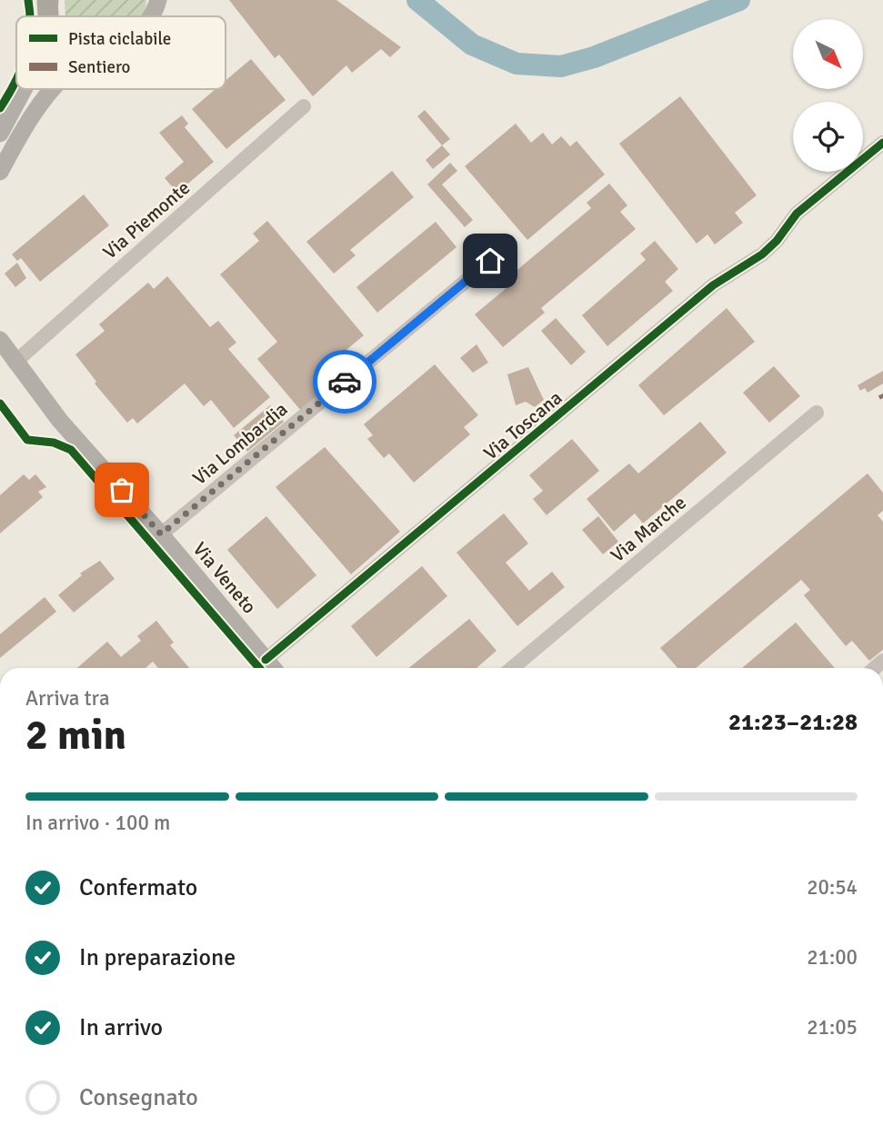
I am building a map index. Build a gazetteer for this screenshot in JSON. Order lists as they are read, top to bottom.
{
  "streets": {
    "main road": ["Via Veneto"],
    "street": [
      "Via Piemonte",
      "Via Toscana",
      "Via Lombardia",
      "Via Marche"
    ]
  },
  "crossings": [
    ["Via Piemonte", "Via Veneto"],
    ["Via Toscana", "Via Veneto"],
    ["Via Lombardia", "Via Veneto"]
  ],
  "legend": ["Pista ciclabile", "Sentiero"],
  "north": "bottom right",
  "page": {
    "heading": ["2 min", "Arriva tra", "21:23–21:28"],
    "bar": "In arrivo · 100 m",
    "list": [
      ["Confermato", "20:54"],
      ["In preparazione", "21:00"],
      ["In arrivo", "21:05"],
      "Consegnato"
    ]
  }
}
